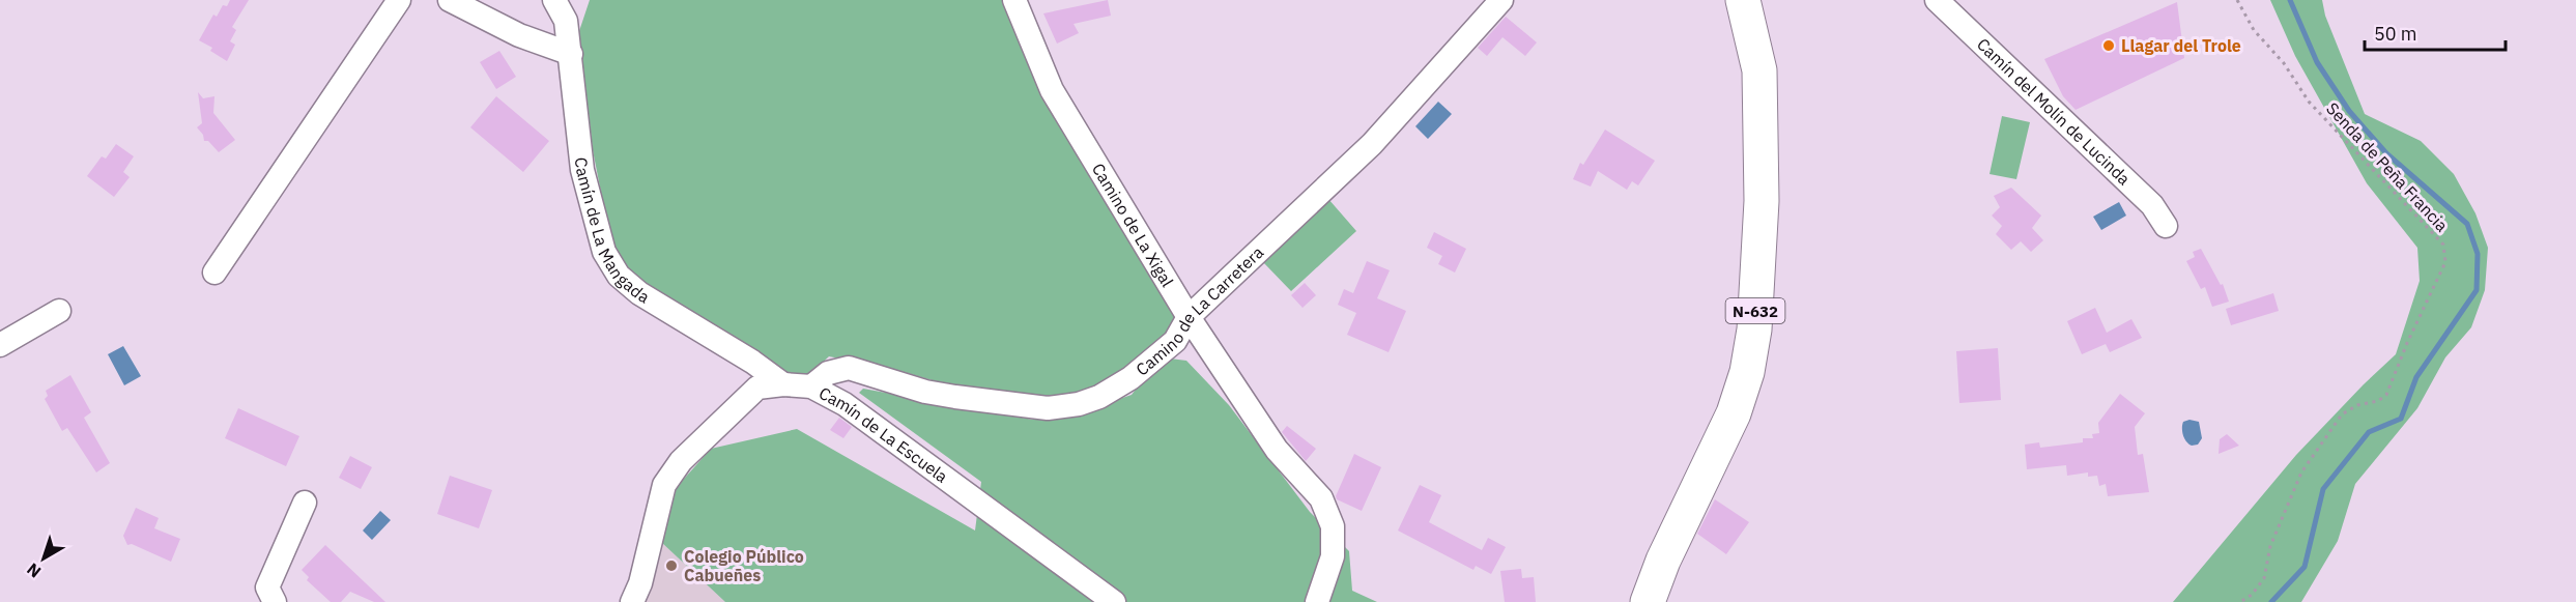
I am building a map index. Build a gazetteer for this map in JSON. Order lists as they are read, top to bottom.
{
  "streets": {
    "highway": ["N-632"],
    "street": [
      "Camín del Molín de Lucinda",
      "Camino de La Xigal",
      "Camín de La Mangada",
      "Camino de La Carretera",
      "Camín de La Escuela"
    ],
    "path": ["Senda de Peña Francia"]
  },
  "crossings": [
    ["Camino de La Xigal", "Camino de La Carretera"],
    ["Camín de La Mangada", "Camín de La Escuela"],
    ["Camino de La Carretera", "Camín de La Escuela"]
  ],
  "places": ["Llagar del Trole", "Colegio Público Cabueñes"],
  "scale_bar": "50 m",
  "north": "bottom left"
}
